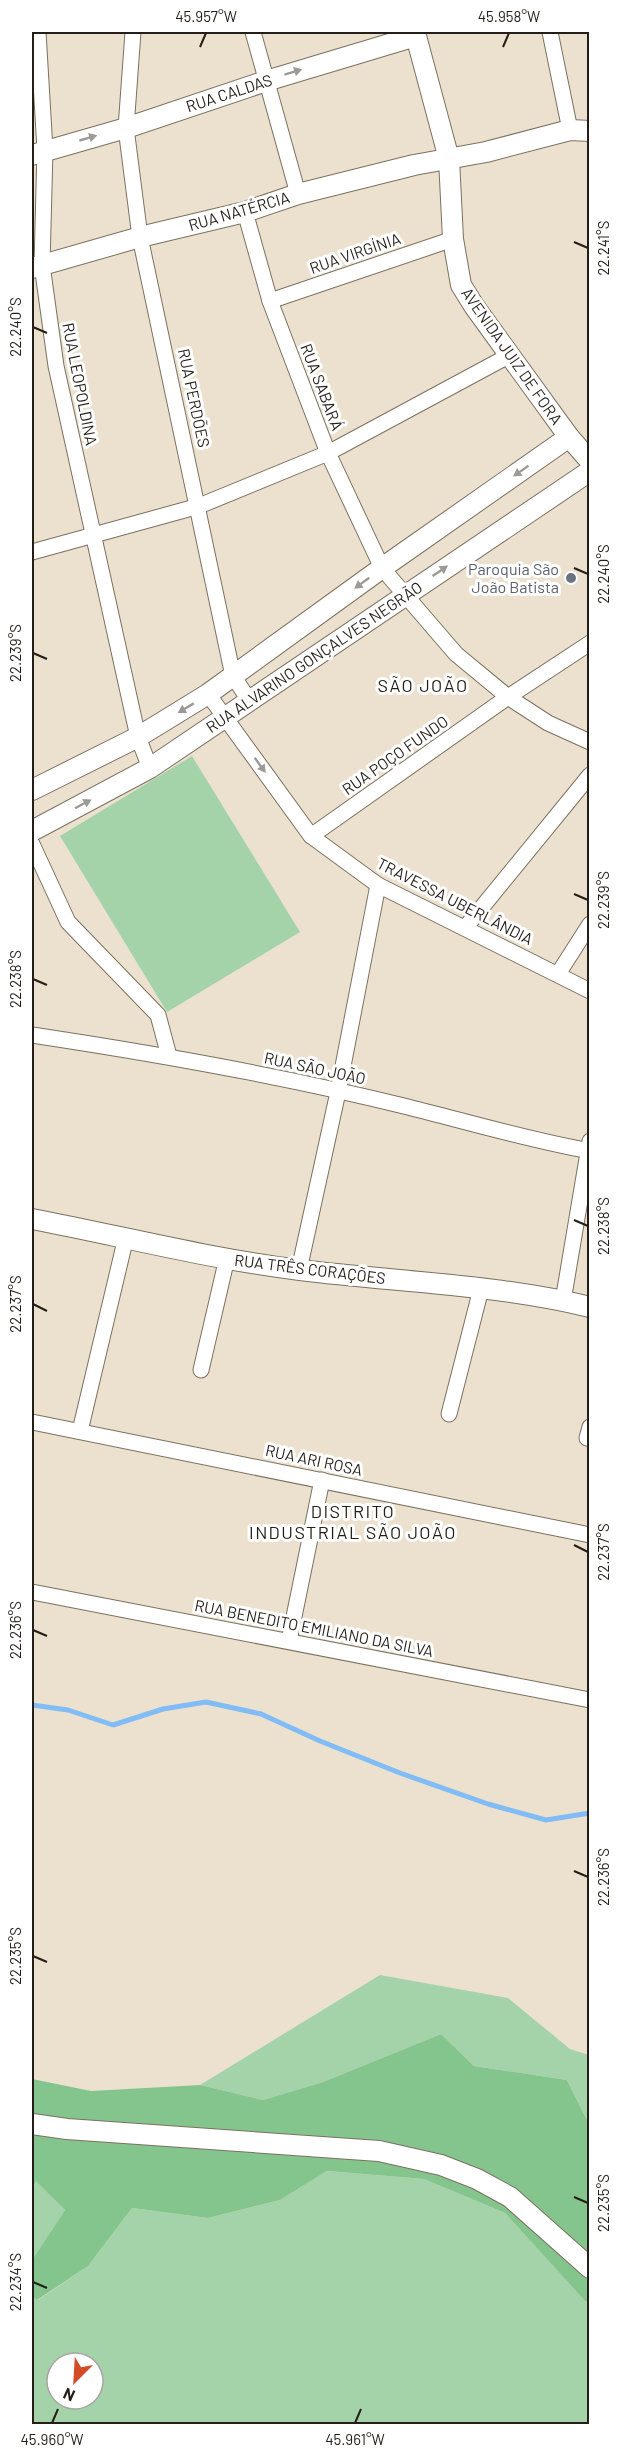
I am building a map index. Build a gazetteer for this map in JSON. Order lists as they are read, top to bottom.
{
  "streets": {
    "street": [
      "RUA CALDAS",
      "RUA NATÉRCIA",
      "RUA VIRGÍNIA",
      "AVENIDA JUIZ DE FORA",
      "RUA LEOPOLDINA",
      "RUA SABARÁ",
      "RUA PERDÕES",
      "RUA ALVARINO GONÇALVES NEGRÃO",
      "RUA POÇO FUNDO",
      "TRAVESSA UBERLÂNDIA",
      "RUA SÃO JOÃO",
      "RUA TRÊS CORAÇÕES",
      "RUA ARI ROSA",
      "RUA BENEDITO EMILIANO DA SILVA"
    ]
  },
  "crossings": [
    ["RUA CALDAS", "AVENIDA JUIZ DE FORA"],
    ["RUA CALDAS", "RUA LEOPOLDINA"],
    ["RUA CALDAS", "RUA PERDÕES"],
    ["RUA NATÉRCIA", "AVENIDA JUIZ DE FORA"],
    ["RUA NATÉRCIA", "RUA LEOPOLDINA"],
    ["RUA NATÉRCIA", "RUA SABARÁ"],
    ["RUA NATÉRCIA", "RUA PERDÕES"],
    ["RUA VIRGÍNIA", "AVENIDA JUIZ DE FORA"],
    ["RUA VIRGÍNIA", "RUA SABARÁ"],
    ["AVENIDA JUIZ DE FORA", "RUA ALVARINO GONÇALVES NEGRÃO"],
    ["RUA LEOPOLDINA", "RUA ALVARINO GONÇALVES NEGRÃO"],
    ["RUA SABARÁ", "RUA ALVARINO GONÇALVES NEGRÃO"],
    ["RUA SABARÁ", "RUA POÇO FUNDO"],
    ["RUA PERDÕES", "RUA ALVARINO GONÇALVES NEGRÃO"],
    ["RUA ALVARINO GONÇALVES NEGRÃO", "TRAVESSA UBERLÂNDIA"],
    ["RUA POÇO FUNDO", "TRAVESSA UBERLÂNDIA"]
  ],
  "one_way": ["RUA CALDAS"],
  "districts": ["SÃO JOÃO", "DISTRITO INDUSTRIAL SÃO JOÃO"],
  "places": ["Paroquia São João Batista"],
  "north": "bottom left",
  "coordinates": [
    "45.957°W",
    "45.958°W",
    "22.241°S",
    "22.240°S",
    "22.239°S",
    "22.238°S",
    "22.237°S",
    "22.236°S",
    "22.235°S",
    "22.234°S",
    "45.960°W",
    "45.961°W"
  ]
}
